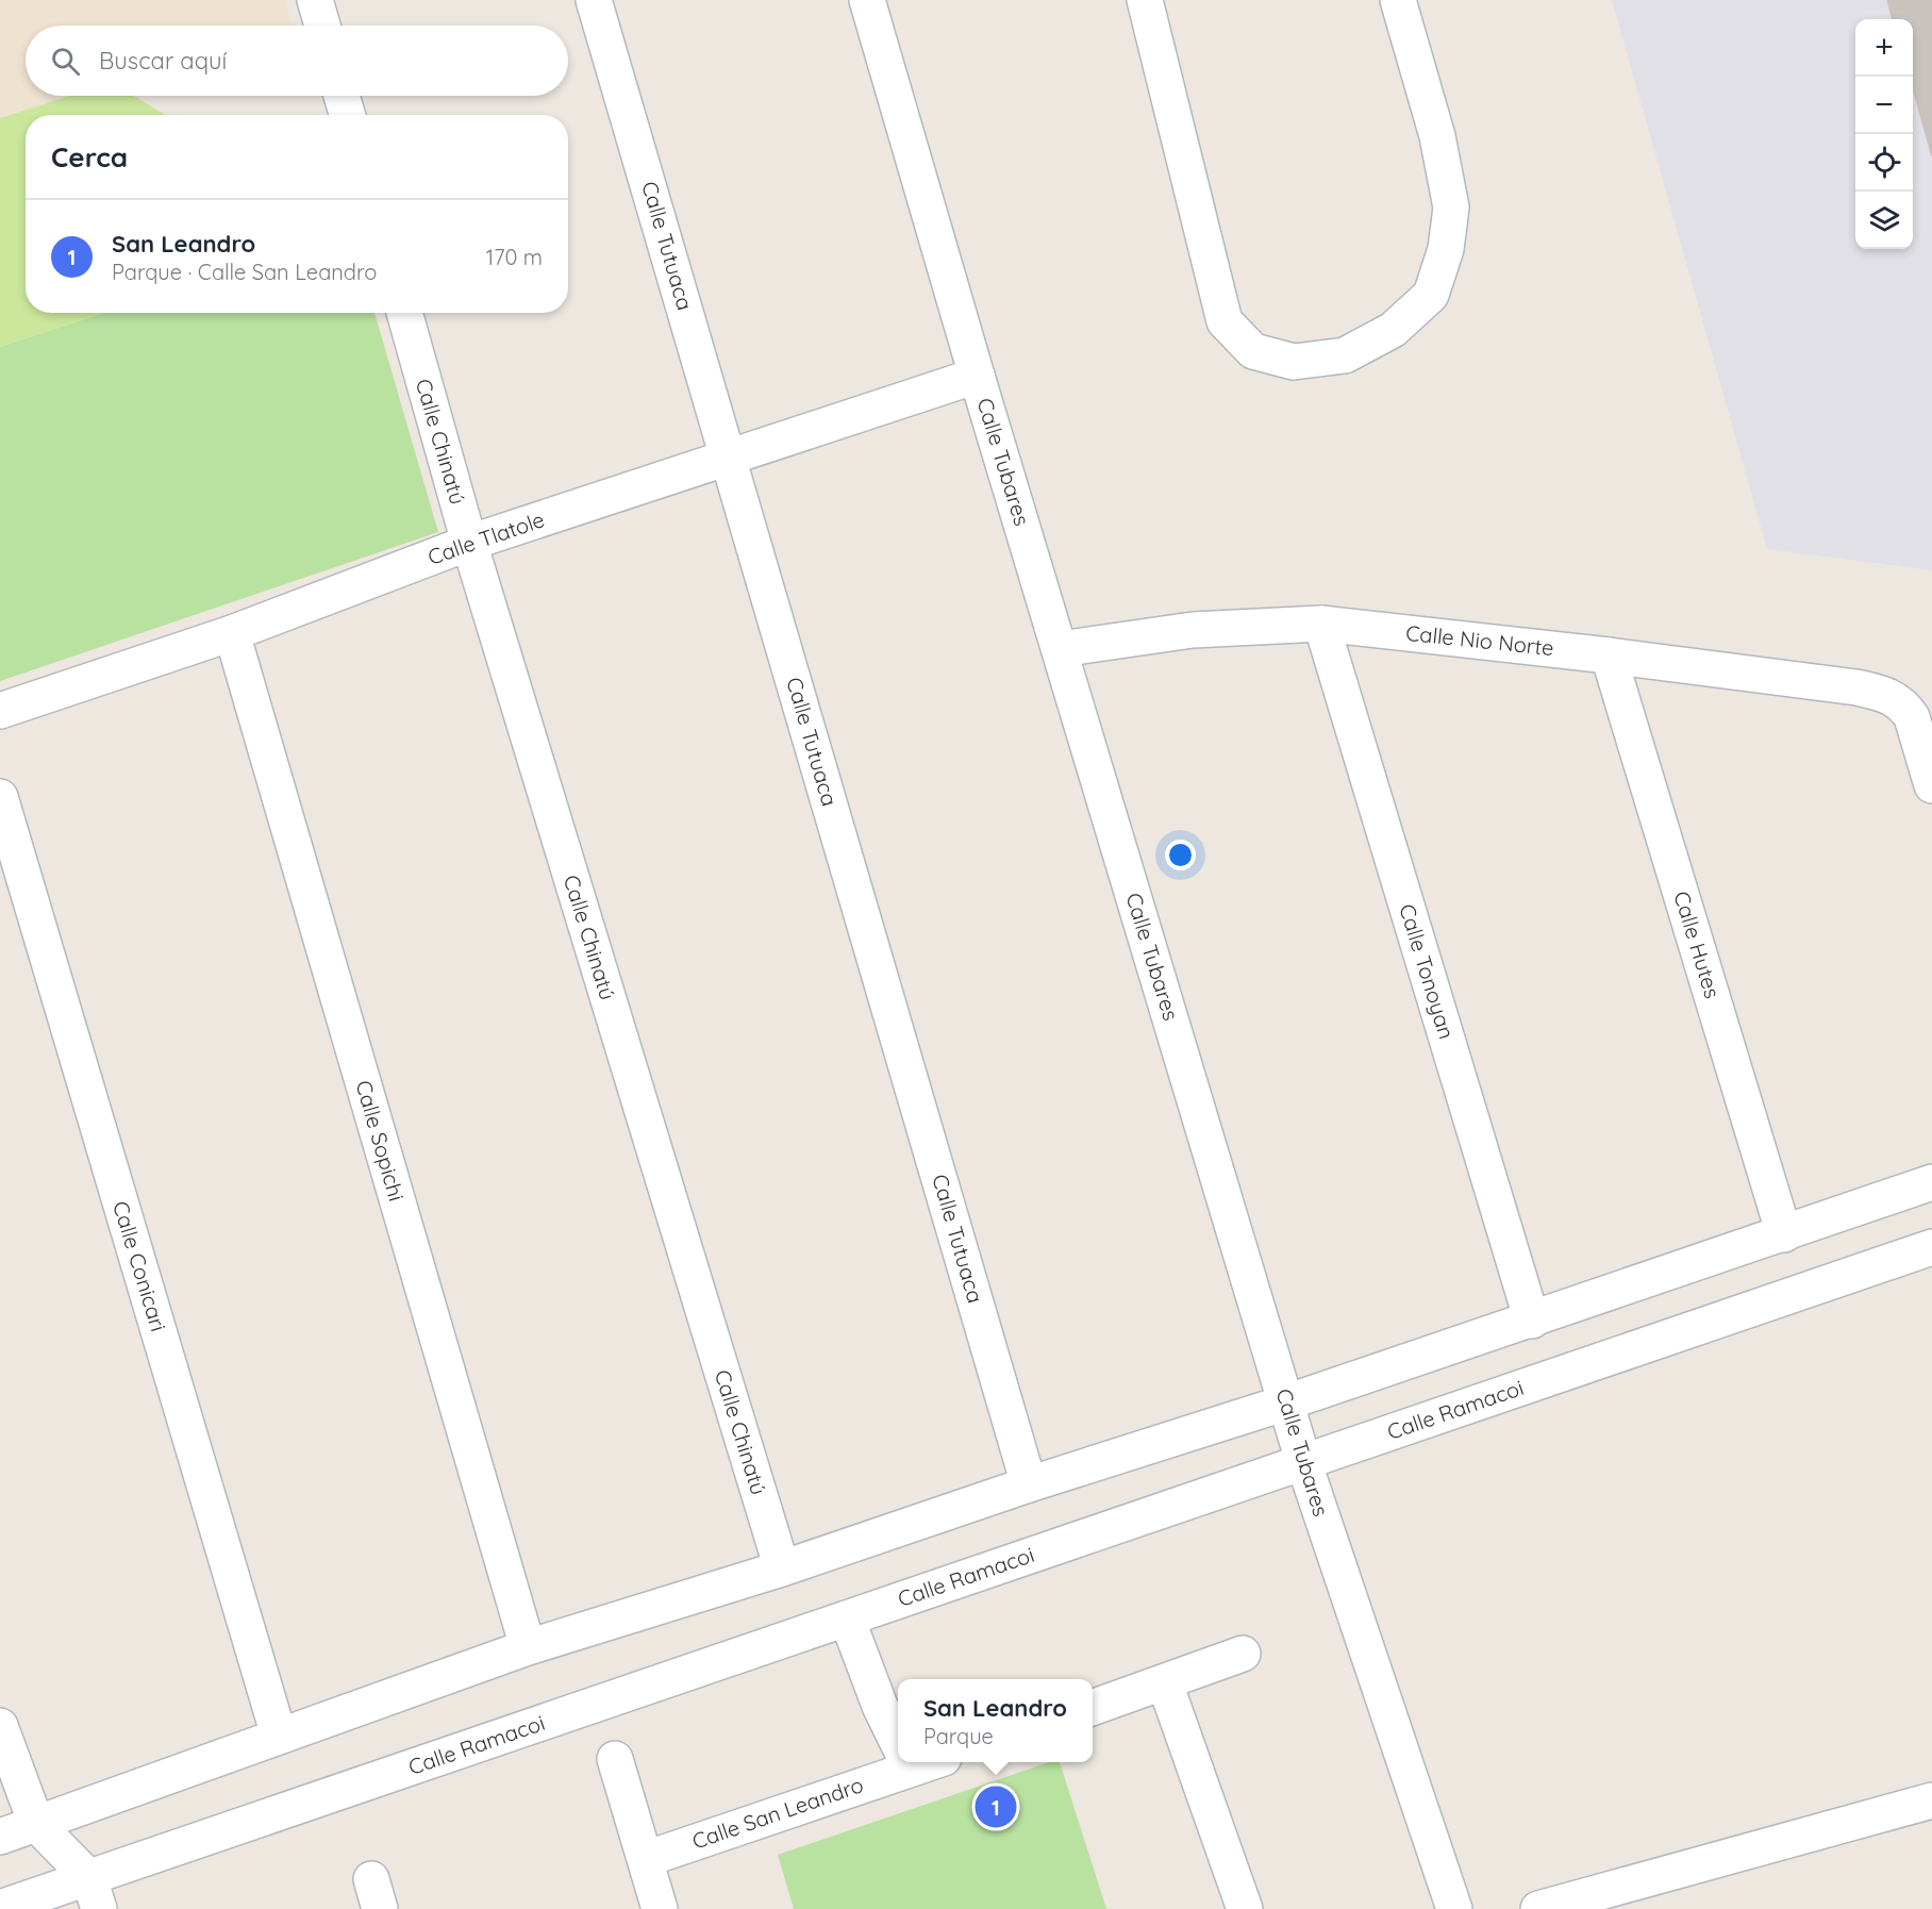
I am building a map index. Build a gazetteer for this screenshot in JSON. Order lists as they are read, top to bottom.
{
  "streets": {
    "street": [
      "Calle Tutuaca",
      "Calle Chinatú",
      "Calle Tubares",
      "Calle Tlatole",
      "Calle Nio Norte",
      "Calle Hutes",
      "Calle Tonoyan",
      "Calle Sopichi",
      "Calle Conicari",
      "Calle Ramacoi",
      "Calle San Leandro"
    ]
  },
  "crossings": [
    ["Calle Tutuaca", "Calle Tlatole"],
    ["Calle Chinatú", "Calle Tlatole"],
    ["Calle Tubares", "Calle Tlatole"],
    ["Calle Tubares", "Calle Nio Norte"],
    ["Calle Tubares", "Calle Ramacoi"],
    ["Calle Tlatole", "Calle Sopichi"],
    ["Calle Nio Norte", "Calle Hutes"],
    ["Calle Nio Norte", "Calle Tonoyan"]
  ],
  "page": {
    "map_buttons": ["+", "−"],
    "search": "Buscar aquí",
    "heading": "Cerca",
    "list": [
      {
        "mark": "1",
        "name": "San Leandro",
        "note": "Parque · Calle San Leandro",
        "value": "170 m"
      }
    ],
    "popup": ["San Leandro", "Parque"],
    "pins": "1"
  }
}
